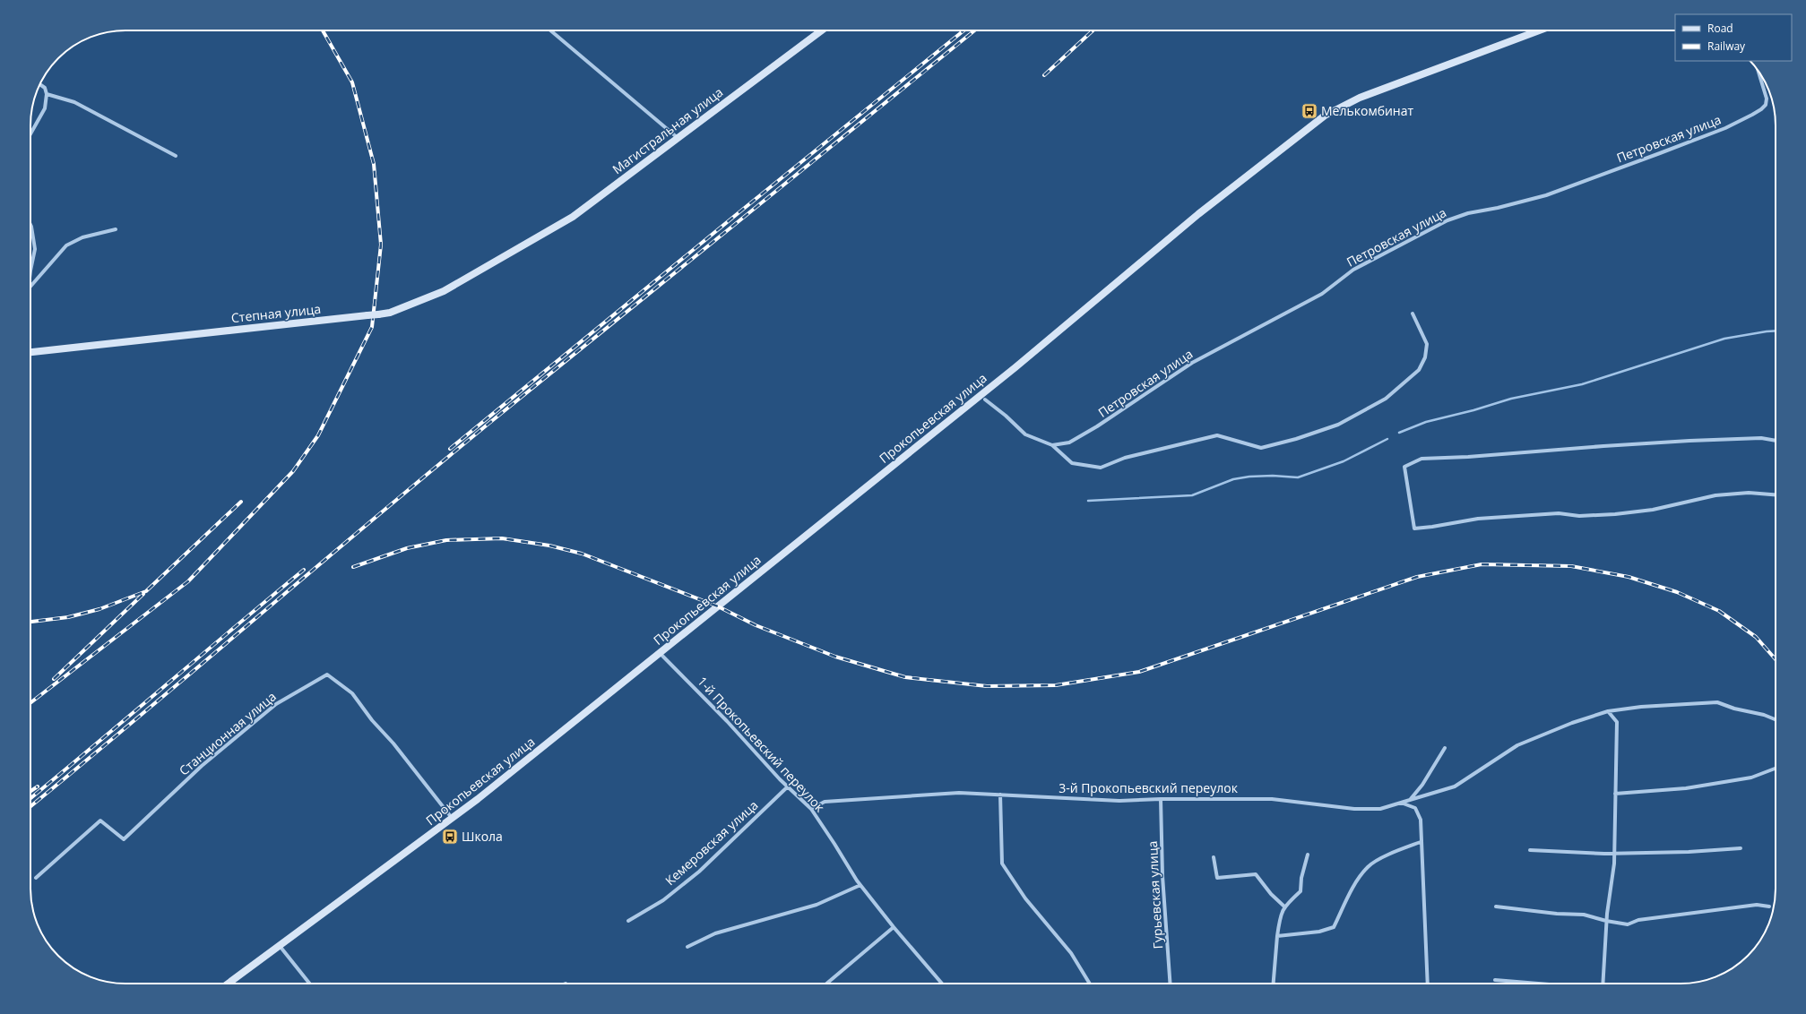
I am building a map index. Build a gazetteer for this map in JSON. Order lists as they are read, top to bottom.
{
  "streets": {
    "main road": ["Магистральная улица", "Степная улица", "Прокопьевская улица"],
    "street": [
      "Петровская улица",
      "Станционная улица",
      "1-й Прокопьевский переулок",
      "3-й Прокопьевский переулок",
      "Кемеровская улица",
      "Гурьевская улица"
    ]
  },
  "crossings": [
    ["Магистральная улица", "Степная улица"],
    ["Прокопьевская улица", "Станционная улица"],
    ["Прокопьевская улица", "1-й Прокопьевский переулок"],
    ["1-й Прокопьевский переулок", "3-й Прокопьевский переулок"],
    ["1-й Прокопьевский переулок", "Кемеровская улица"],
    ["3-й Прокопьевский переулок", "Гурьевская улица"]
  ],
  "places": {
    "bus stop": ["Мелькомбинат", "Школа"]
  },
  "legend": ["Road", "Railway"]
}
